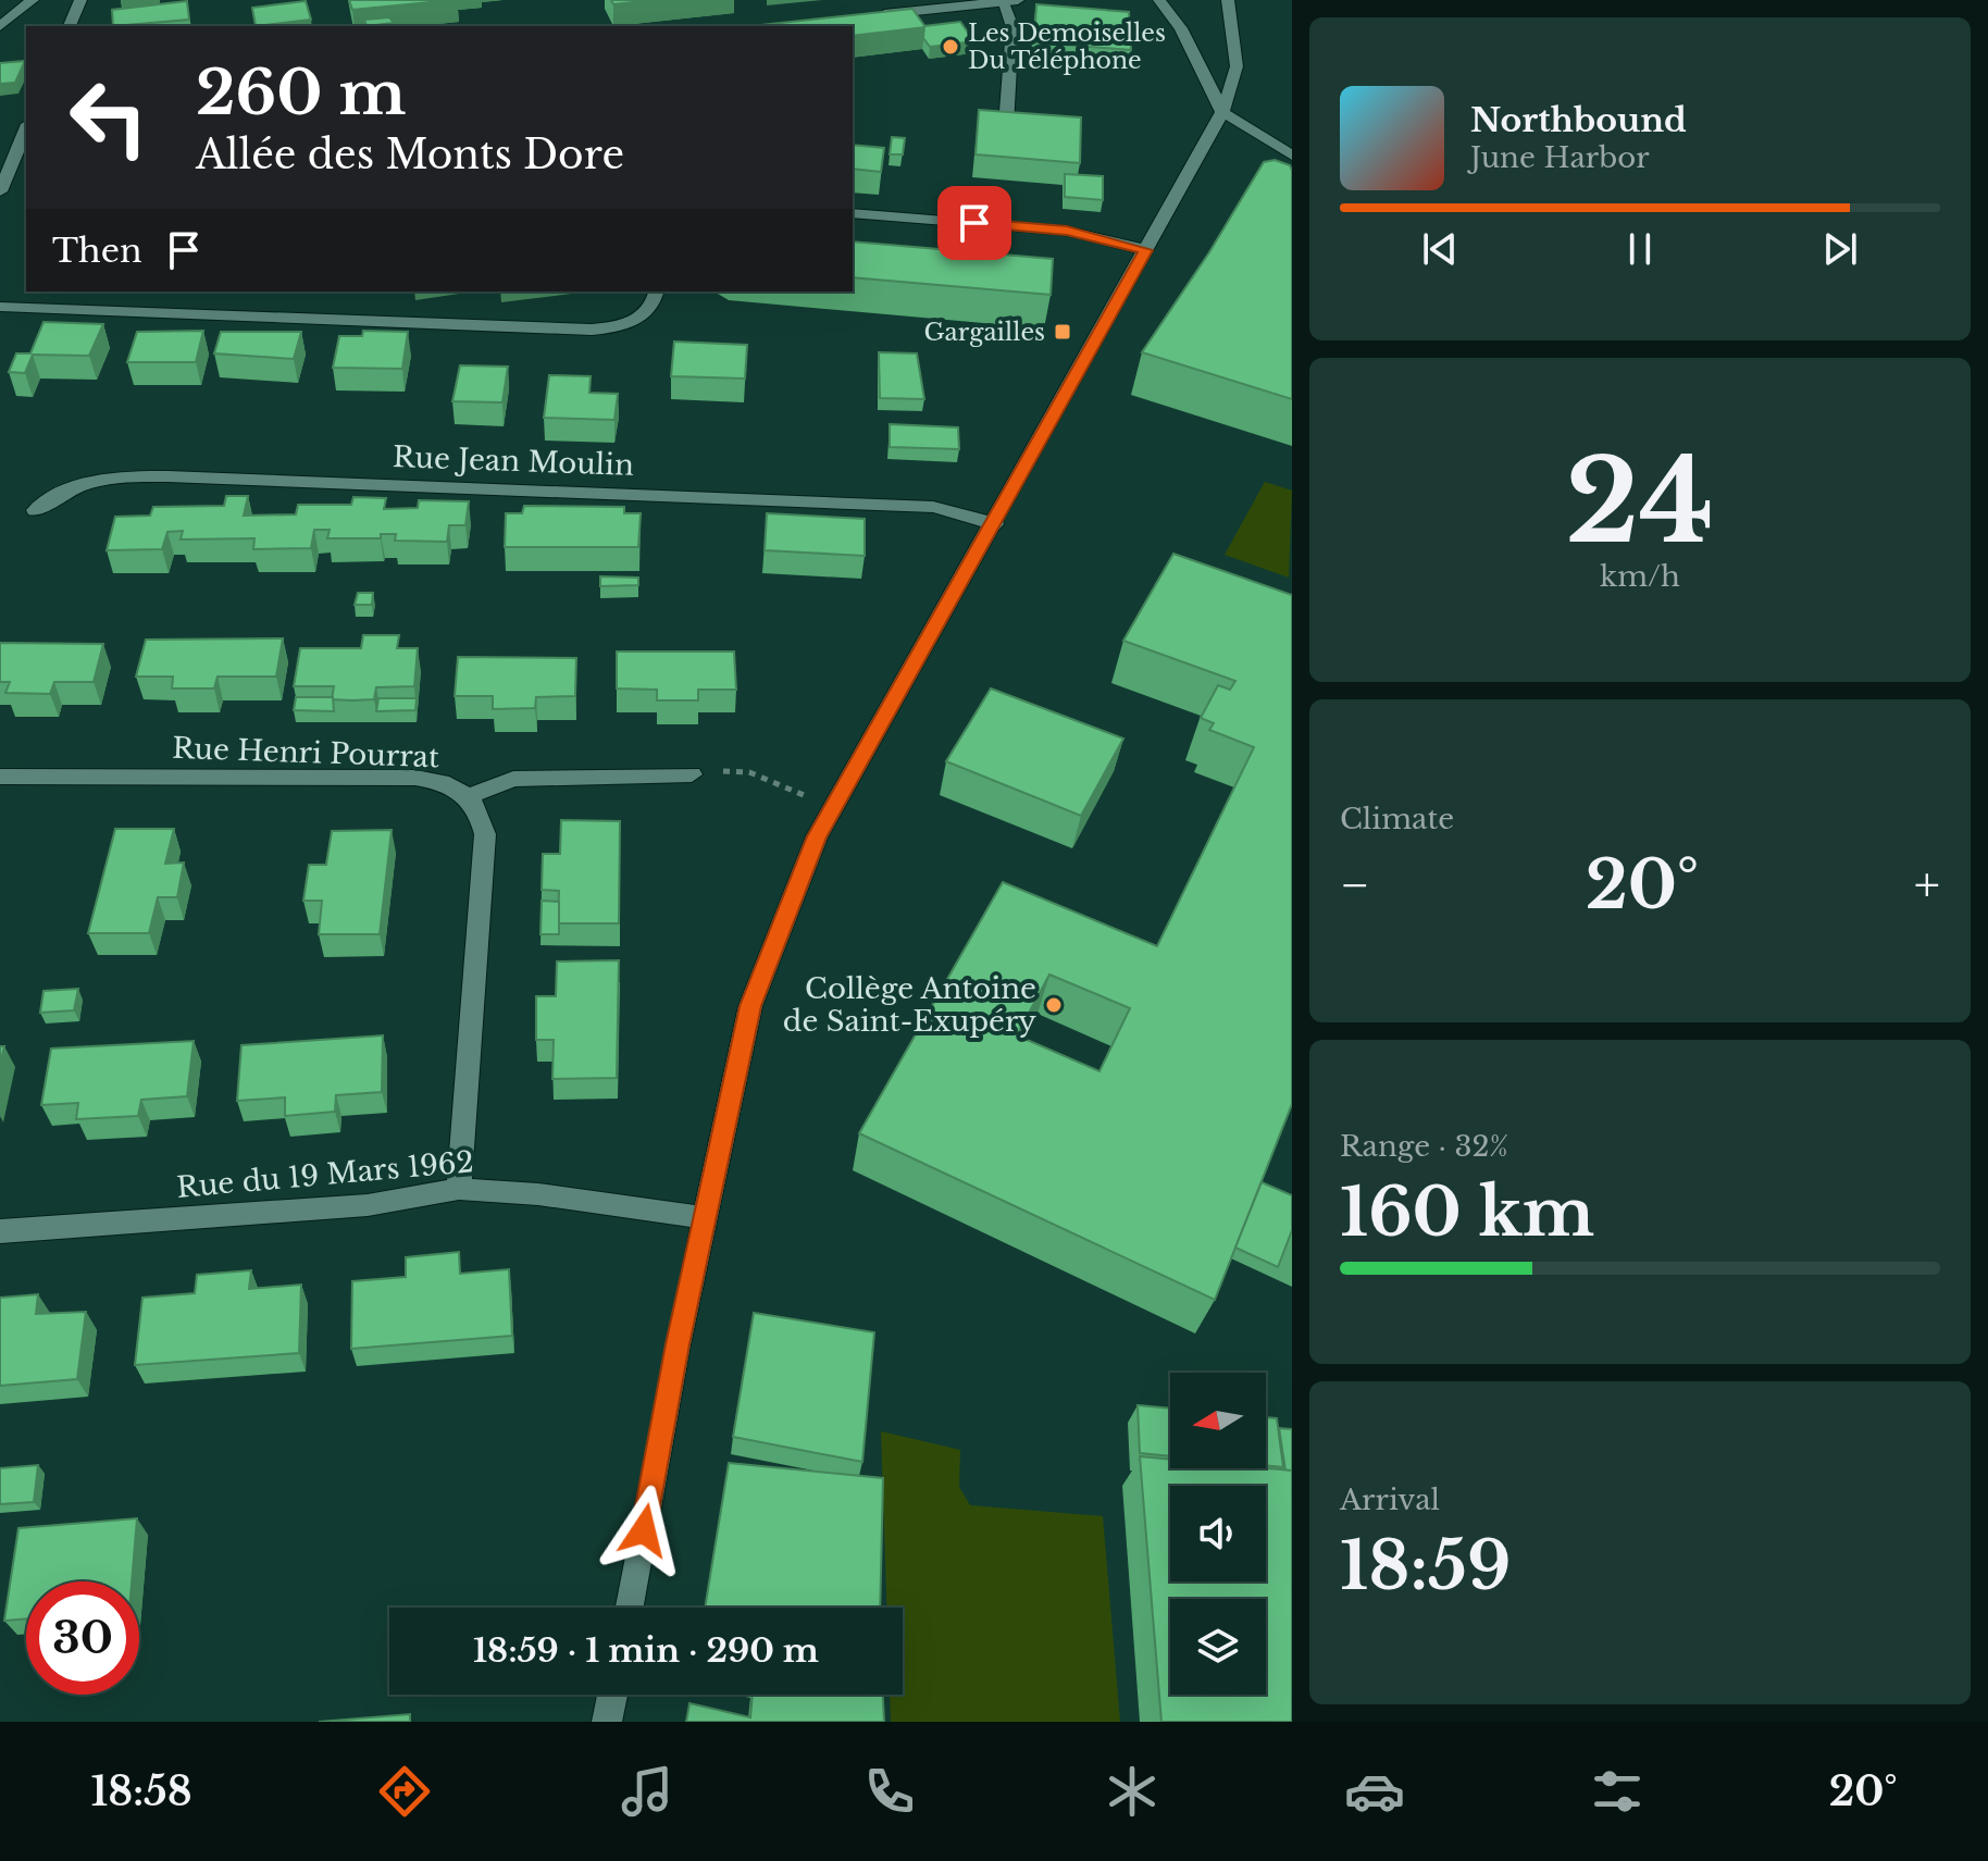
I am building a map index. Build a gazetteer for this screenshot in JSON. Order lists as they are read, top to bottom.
{
  "streets": {
    "street": ["Rue Jean Moulin", "Rue Henri Pourrat", "Rue du 19 Mars 1962"]
  },
  "crossings": [
    ["Rue Henri Pourrat", "Rue du 19 Mars 1962"]
  ],
  "places": {
    "other": ["Les Demoiselles Du Téléphone", "Collège Antoine de Saint-Exupéry"],
    "transit": ["Gargailles"]
  },
  "north": "left",
  "page": {
    "turn": ["260 m", "Allée des Monts Dore"],
    "song": ["Northbound", "June Harbor"],
    "then": "Then",
    "tile": [
      ["24", "km/h"],
      "Climate",
      ["Range · 32%", "160 km"],
      ["Arrival", "18:59"]
    ],
    "heat": ["−", "20°", "+"],
    "limit": "30",
    "trip": "18:59 · 1 min · 290 m",
    "tabs": ["18:58", "20°"]
  }
}
